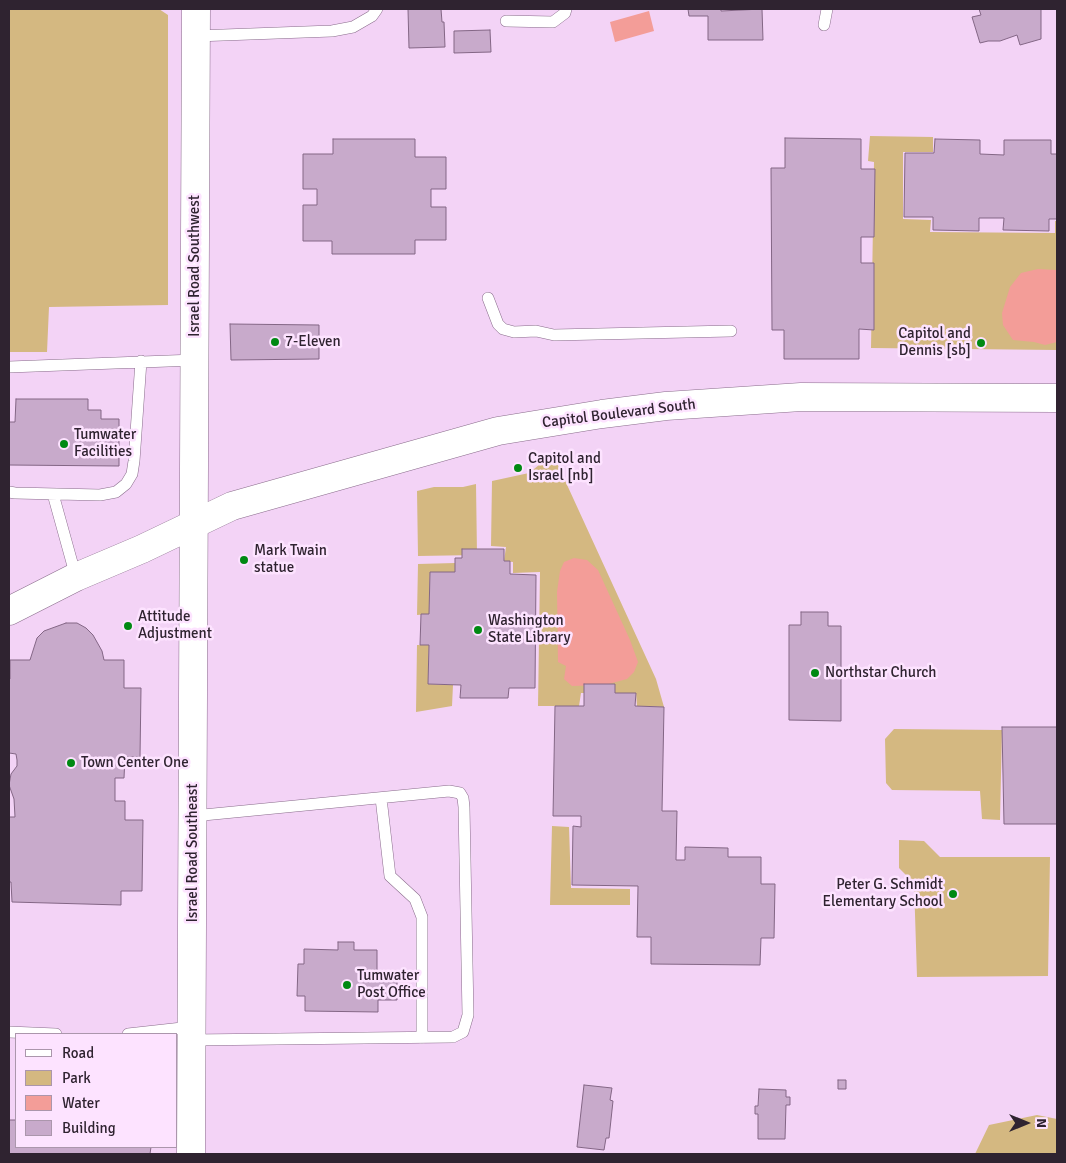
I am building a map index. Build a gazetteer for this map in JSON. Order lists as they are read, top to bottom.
{
  "streets": {
    "street": ["Israel Road Southwest", "Capitol Boulevard South", "Israel Road Southeast"]
  },
  "crossings": [
    ["Israel Road Southwest", "Capitol Boulevard South"],
    ["Israel Road Southwest", "Israel Road Southeast"],
    ["Capitol Boulevard South", "Israel Road Southeast"]
  ],
  "places": [
    "7-Eleven",
    "Capitol and Dennis [sb]",
    "Tumwater Facilities",
    "Capitol and Israel [nb]",
    "Mark Twain statue",
    "Attitude Adjustment",
    "Washington State Library",
    "Northstar Church",
    "Town Center One",
    "Peter G. Schmidt Elementary School",
    "Tumwater Post Office"
  ],
  "legend": [
    "Road",
    "Park",
    "Water",
    "Building"
  ],
  "north": "right"
}
